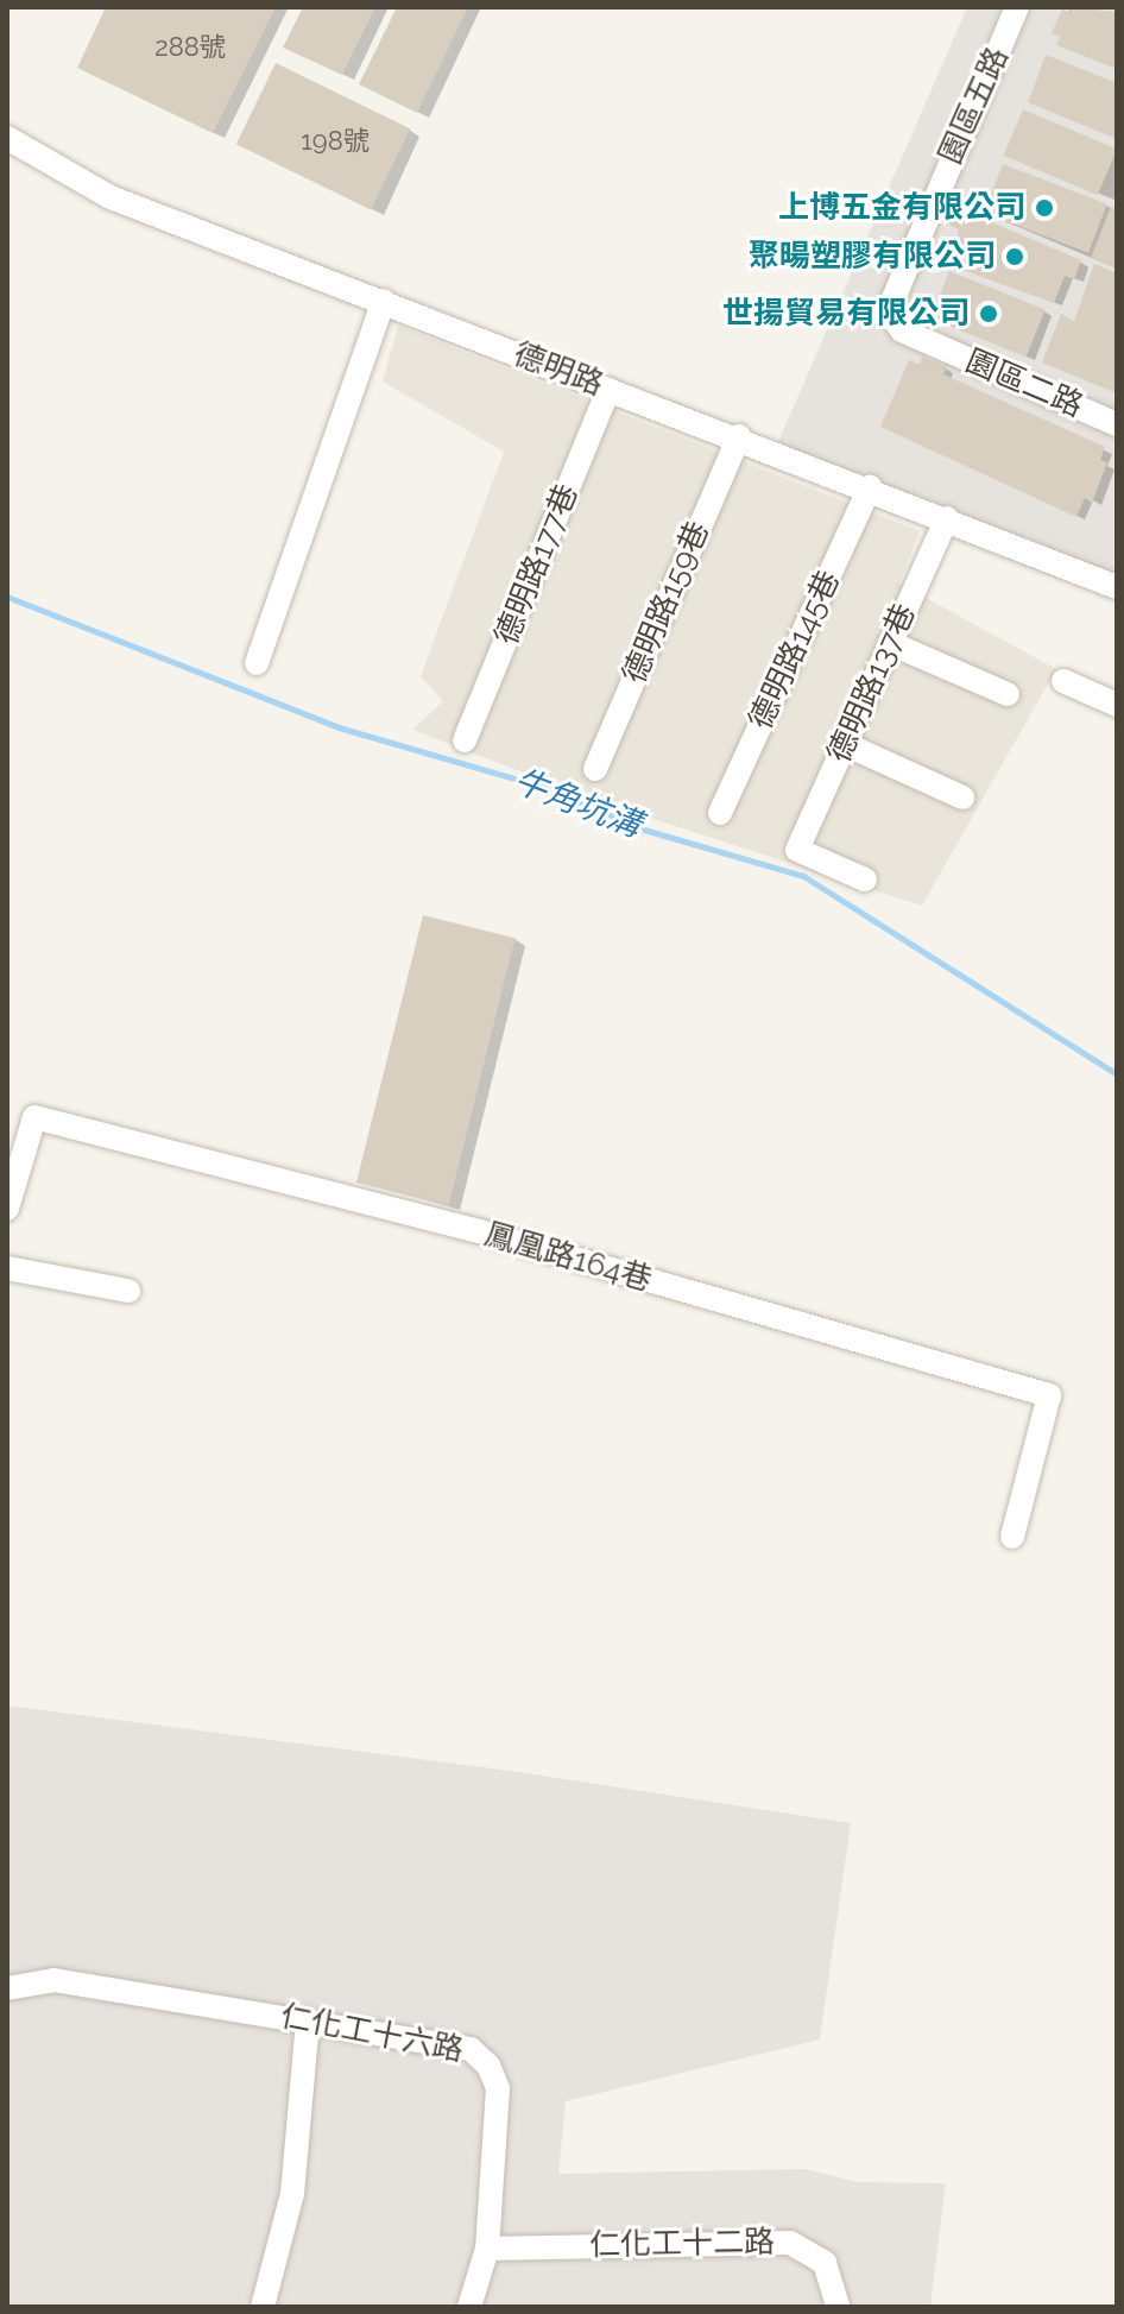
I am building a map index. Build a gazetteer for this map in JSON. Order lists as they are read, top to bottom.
{
  "streets": {
    "street": [
      "園區五路",
      "德明路",
      "園區二路",
      "德明路177巷",
      "德明路159巷",
      "德明路145巷",
      "德明路137巷",
      "鳳凰路164巷",
      "仁化工十六路",
      "仁化工十二路"
    ]
  },
  "crossings": [
    ["園區五路", "園區二路"],
    ["德明路", "德明路177巷"],
    ["德明路", "德明路159巷"],
    ["德明路", "德明路145巷"],
    ["德明路", "德明路137巷"],
    ["仁化工十六路", "仁化工十二路"]
  ],
  "water": ["牛角坑溝"],
  "places": ["上博五金有限公司", "聚暘塑膠有限公司", "世揚貿易有限公司"],
  "house_numbers": ["288號", "198號"]
}
